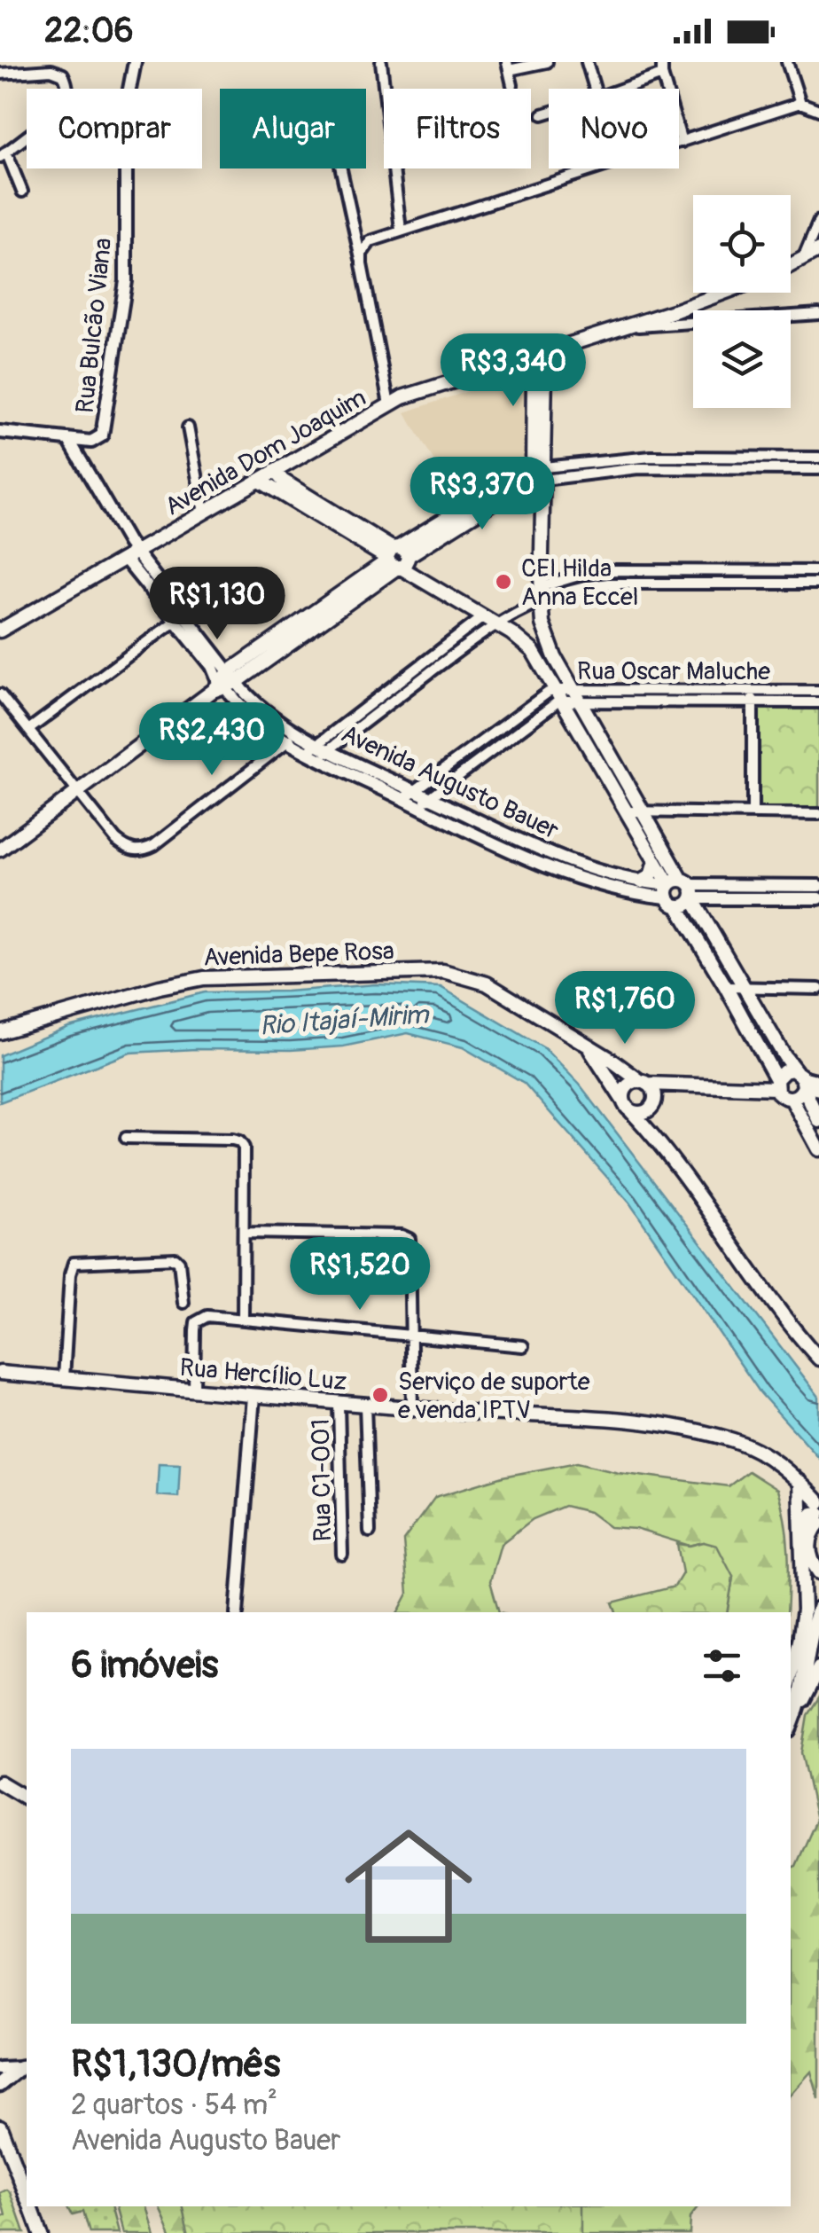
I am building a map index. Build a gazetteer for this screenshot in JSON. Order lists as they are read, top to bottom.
{
  "streets": {
    "main road": ["Avenida Dom Joaquim", "Avenida Bepe Rosa", "Rua Hercílio Luz"],
    "street": [
      "Rua Bulcão Viana",
      "Rua Oscar Maluche",
      "Avenida Augusto Bauer",
      "Rua C1-001"
    ]
  },
  "crossings": [
    ["Rua Bulcão Viana", "Avenida Augusto Bauer"],
    ["Avenida Dom Joaquim", "Avenida Augusto Bauer"],
    ["Rua Oscar Maluche", "Avenida Augusto Bauer"],
    ["Rua Hercílio Luz", "Rua C1-001"]
  ],
  "water": ["Rio Itajaí-Mirim"],
  "places": ["CEI Hilda Anna Eccel", "Serviço de suporte e venda IPTV"],
  "page": {
    "status": "22:06",
    "chip": [
      "Comprar",
      "Alugar",
      "Filtros",
      "Novo"
    ],
    "price": [
      "R$3,340",
      "R$3,370",
      "R$1,130",
      "R$2,430",
      "R$1,760",
      "R$1,520"
    ],
    "heading": "6 imóveis",
    "list": [
      {
        "name": "R$1,130/mês",
        "note": "2 quartos · 54 m² · Avenida Augusto Bauer"
      }
    ]
  }
}
